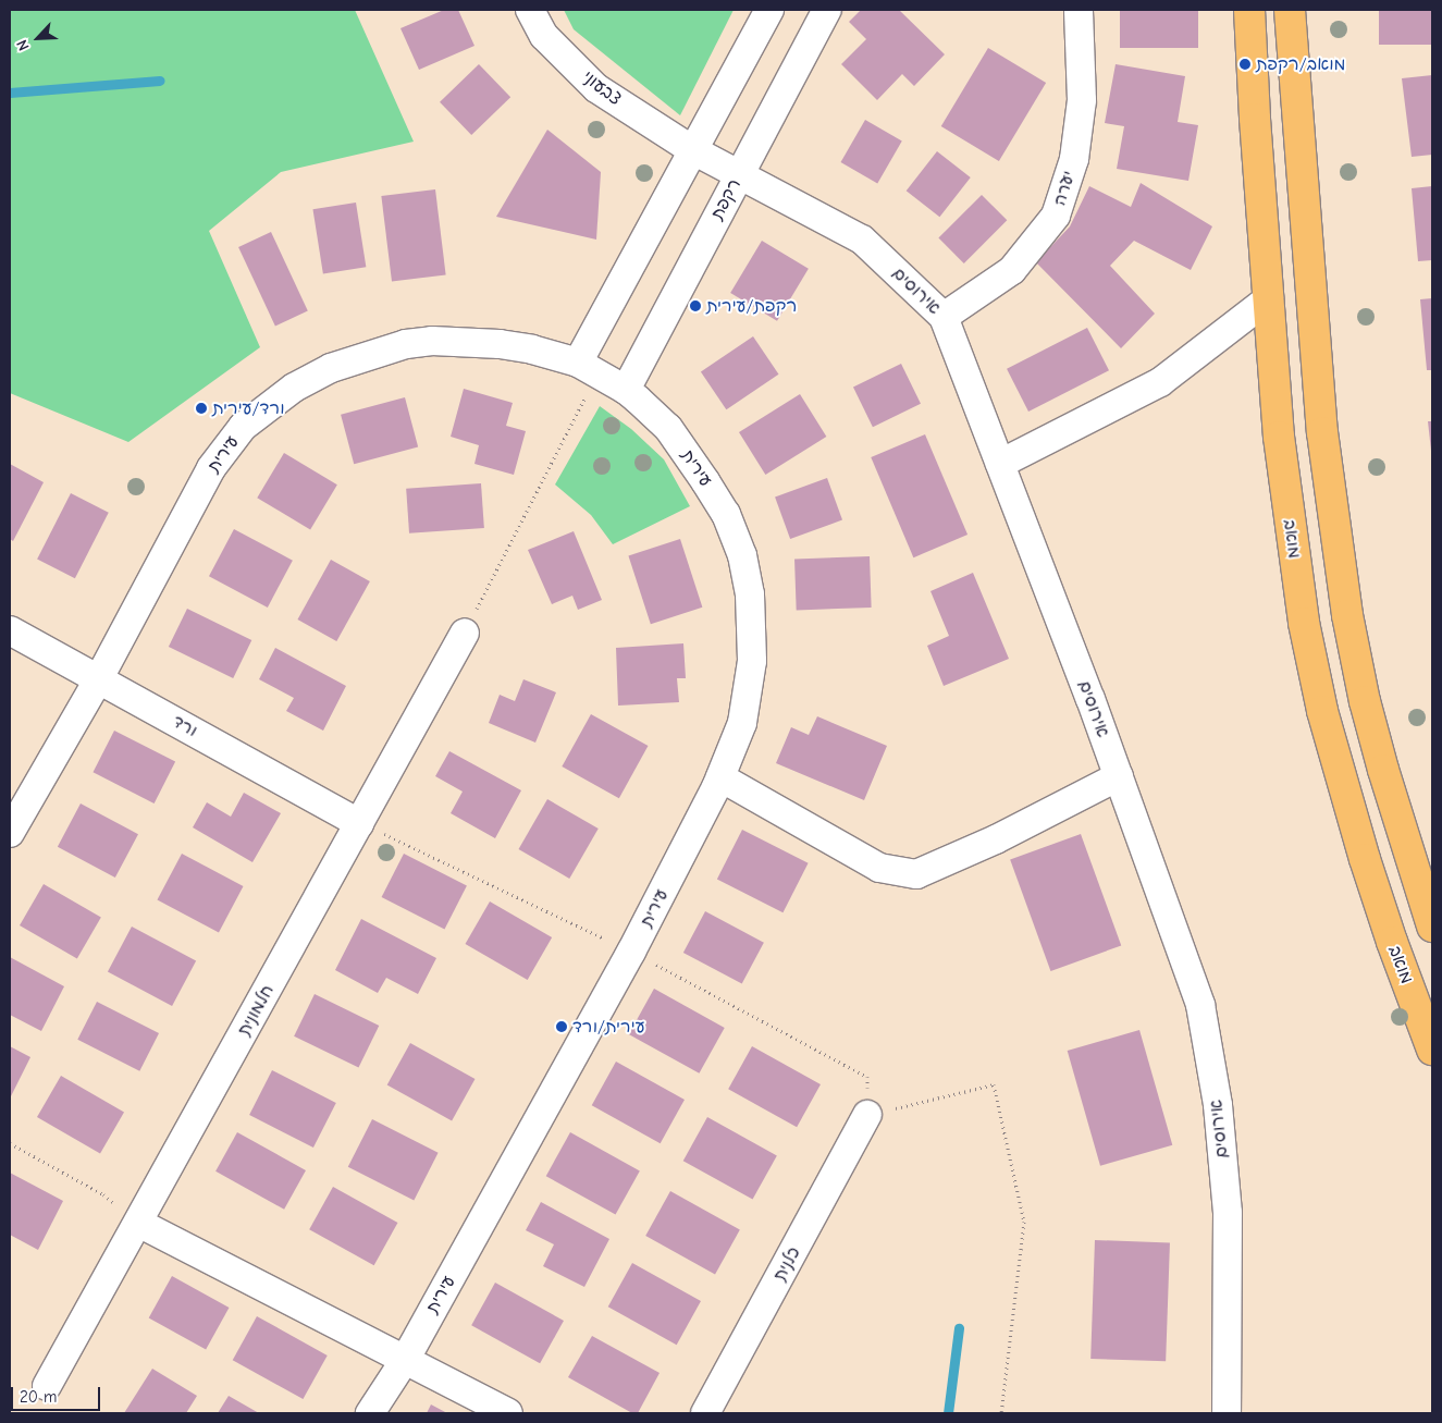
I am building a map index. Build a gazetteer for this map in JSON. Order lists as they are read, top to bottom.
{
  "streets": {
    "main road": ["מואב"],
    "street": [
      "צבעוני",
      "יערה",
      "רקפת",
      "אירוסים",
      "עירית",
      "ורד",
      "חלמונית",
      "כלנית"
    ]
  },
  "crossings": [
    ["צבעוני", "אירוסים"],
    ["יערה", "אירוסים"],
    ["רקפת", "אירוסים"],
    ["רקפת", "עירית"],
    ["עירית", "ורד"],
    ["ורד", "חלמונית"]
  ],
  "places": [
    "מואב/רקפת",
    "רקפת/עירית",
    "ורד/עירית",
    "עירית/ורד"
  ],
  "scale_bar": "20 m",
  "north": "bottom left"
}
